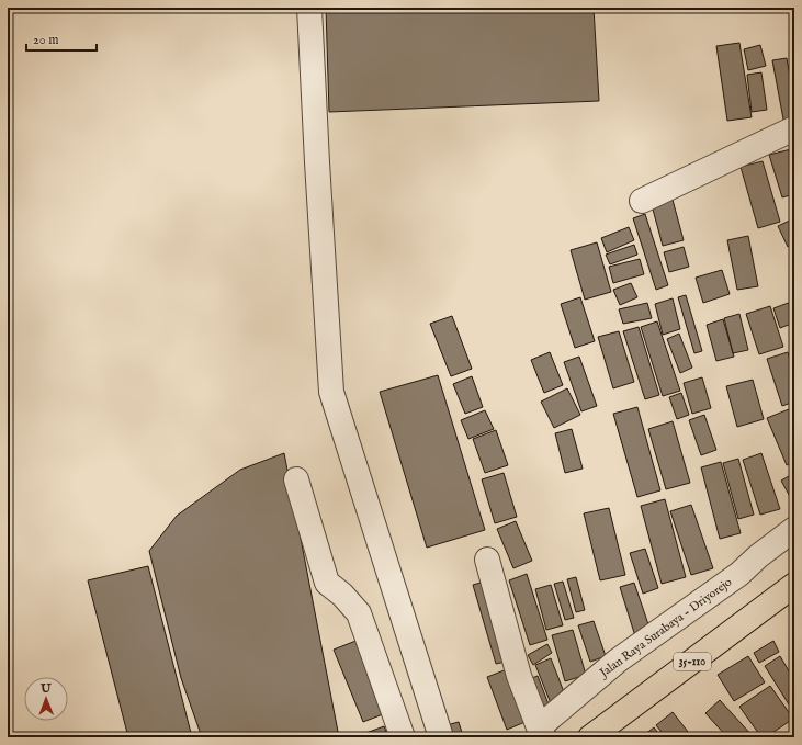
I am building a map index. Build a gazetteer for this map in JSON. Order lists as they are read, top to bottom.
{
  "streets": {
    "main road": ["35-110"],
    "street": ["Jalan Raya Surabaya - Driyorejo"]
  },
  "scale_bar": "20 m",
  "north": "top"
}
